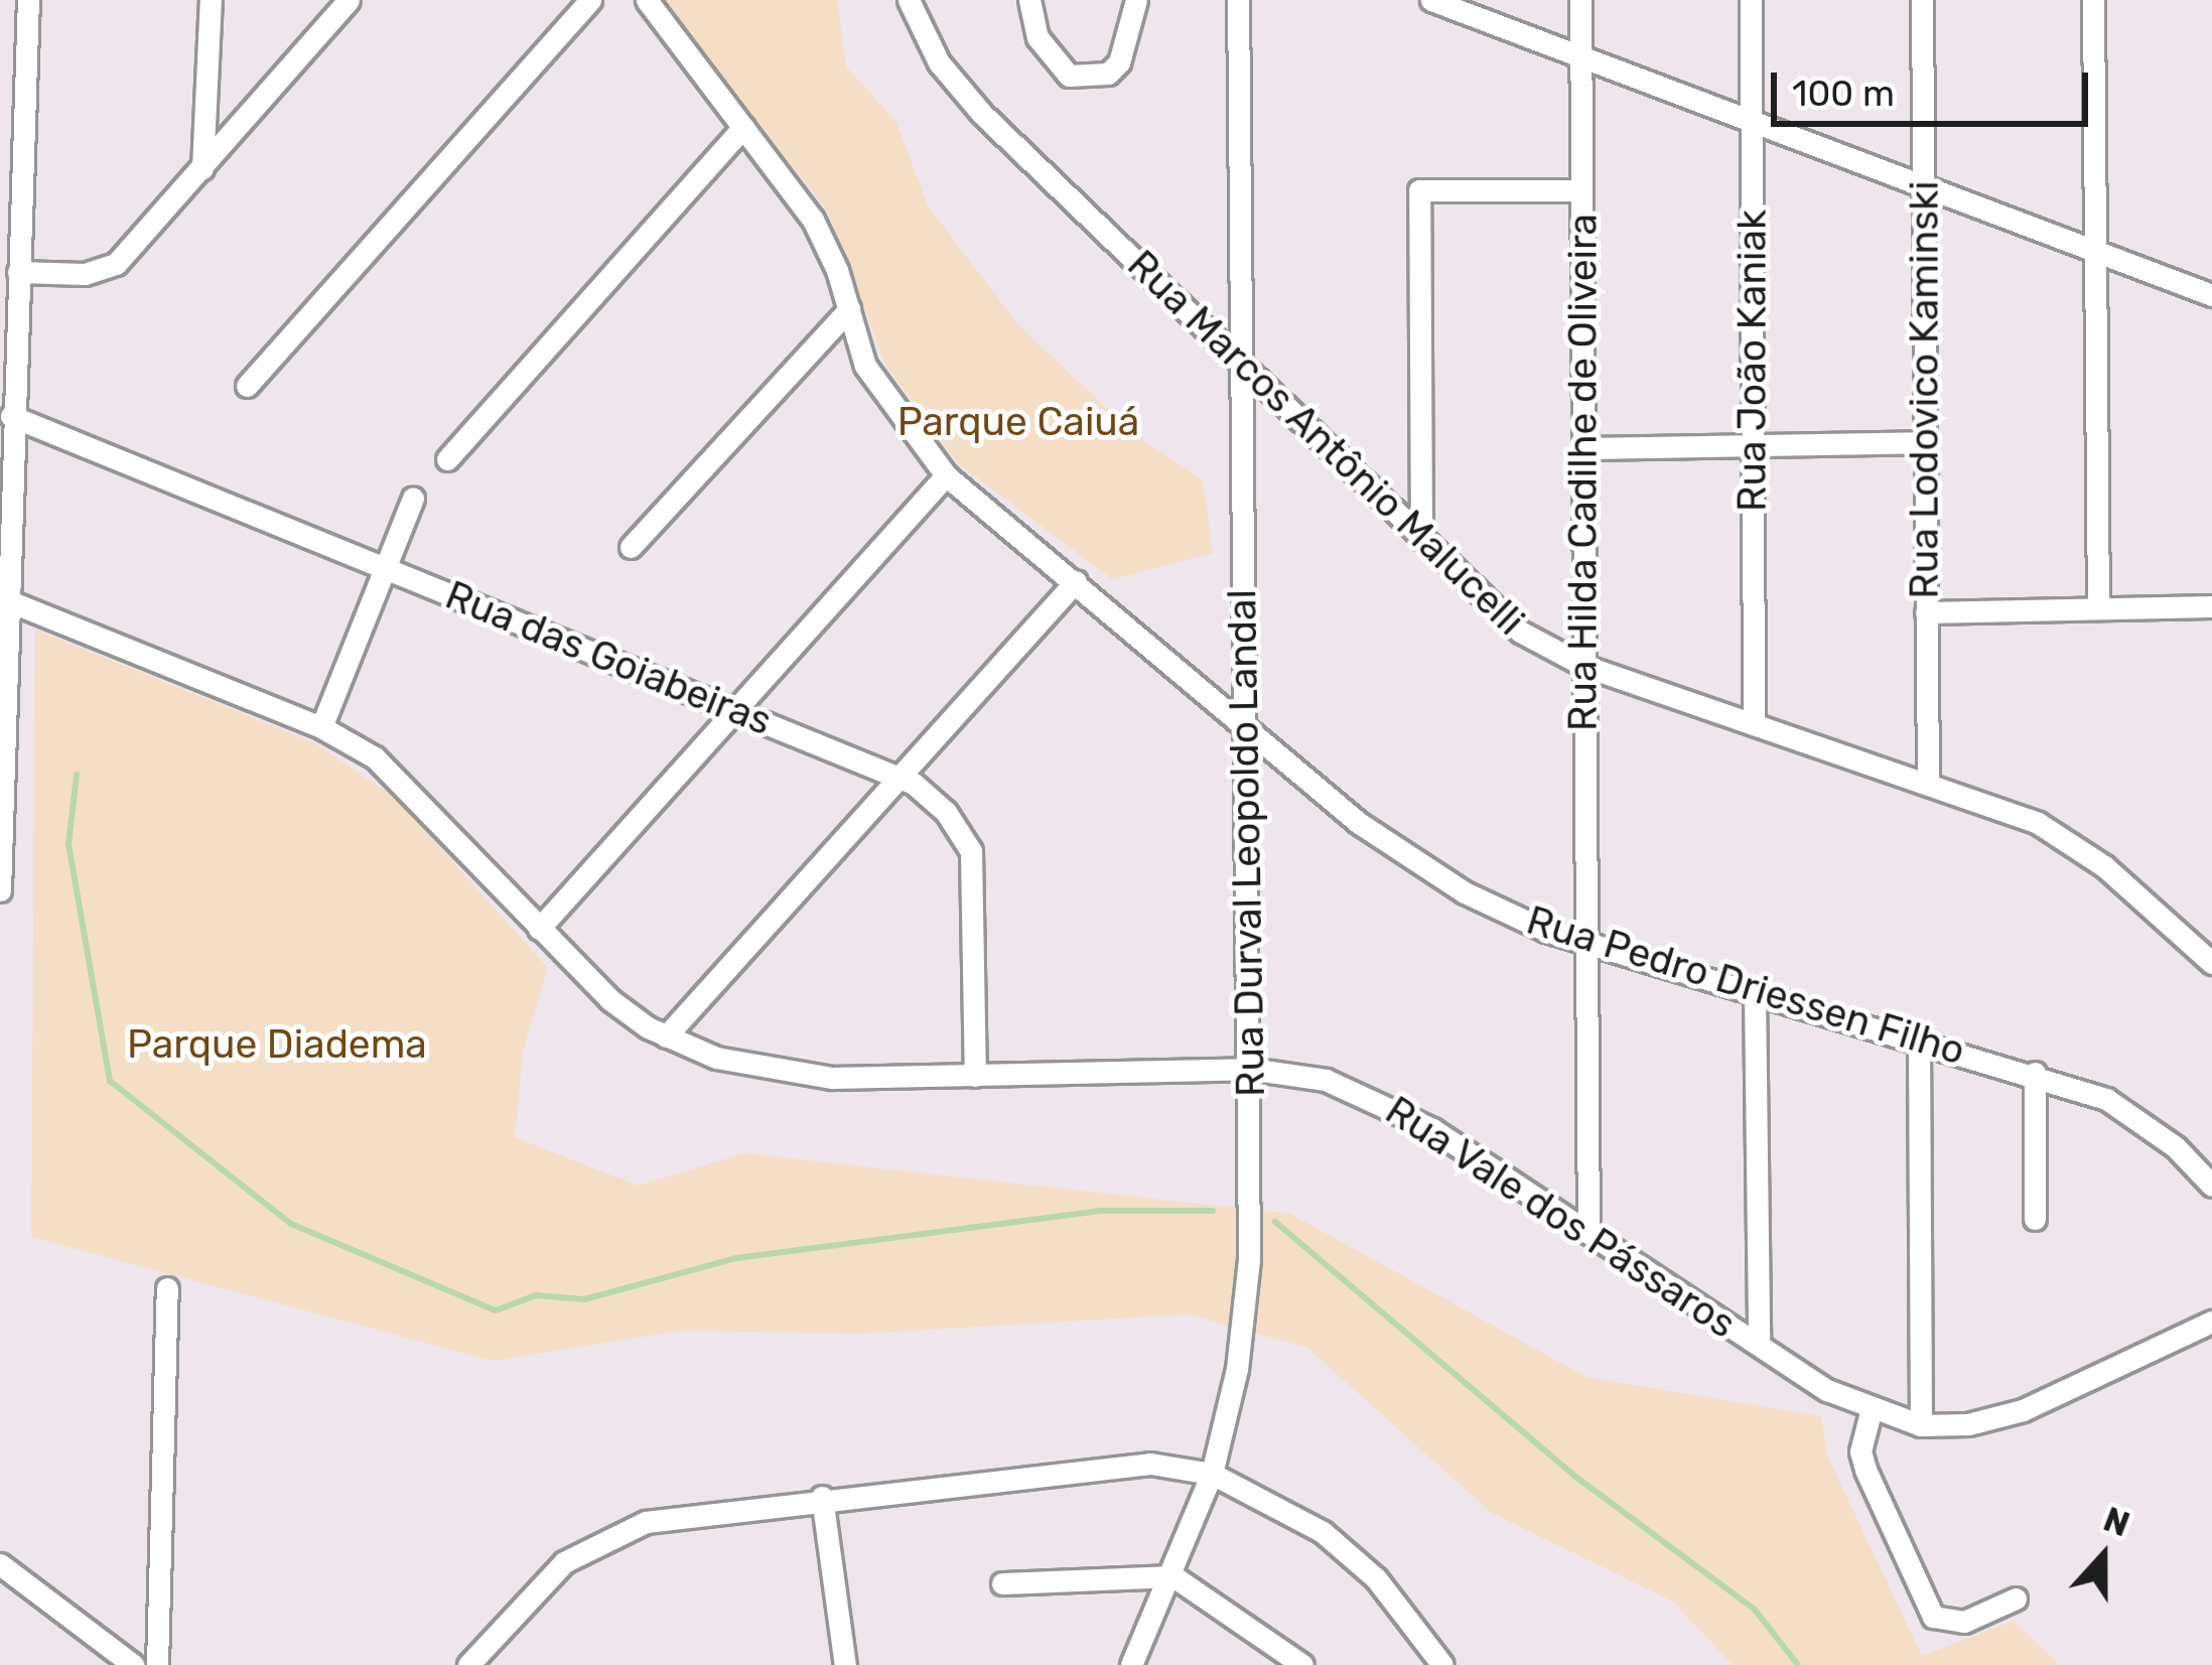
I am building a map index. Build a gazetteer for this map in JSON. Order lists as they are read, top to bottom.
{
  "streets": {
    "street": [
      "Rua João Kaniak",
      "Rua Lodovico Kaminski",
      "Rua Marcos Antônio Malucelli",
      "Rua Hilda Cadilhe de Oliveira",
      "Rua das Goiabeiras",
      "Rua Durval Leopoldo Landal",
      "Rua Pedro Driessen Filho",
      "Rua Vale dos Pássaros"
    ]
  },
  "crossings": [
    ["Rua João Kaniak", "Rua Marcos Antônio Malucelli"],
    ["Rua Lodovico Kaminski", "Rua Marcos Antônio Malucelli"],
    ["Rua Marcos Antônio Malucelli", "Rua Hilda Cadilhe de Oliveira"],
    ["Rua Marcos Antônio Malucelli", "Rua Durval Leopoldo Landal"],
    ["Rua Hilda Cadilhe de Oliveira", "Rua Pedro Driessen Filho"],
    ["Rua Hilda Cadilhe de Oliveira", "Rua Vale dos Pássaros"],
    ["Rua das Goiabeiras", "Rua Vale dos Pássaros"],
    ["Rua Durval Leopoldo Landal", "Rua Pedro Driessen Filho"],
    ["Rua Durval Leopoldo Landal", "Rua Vale dos Pássaros"]
  ],
  "parks": ["Parque Caiuá", "Parque Diadema"],
  "scale_bar": "100 m",
  "north": "top"
}
